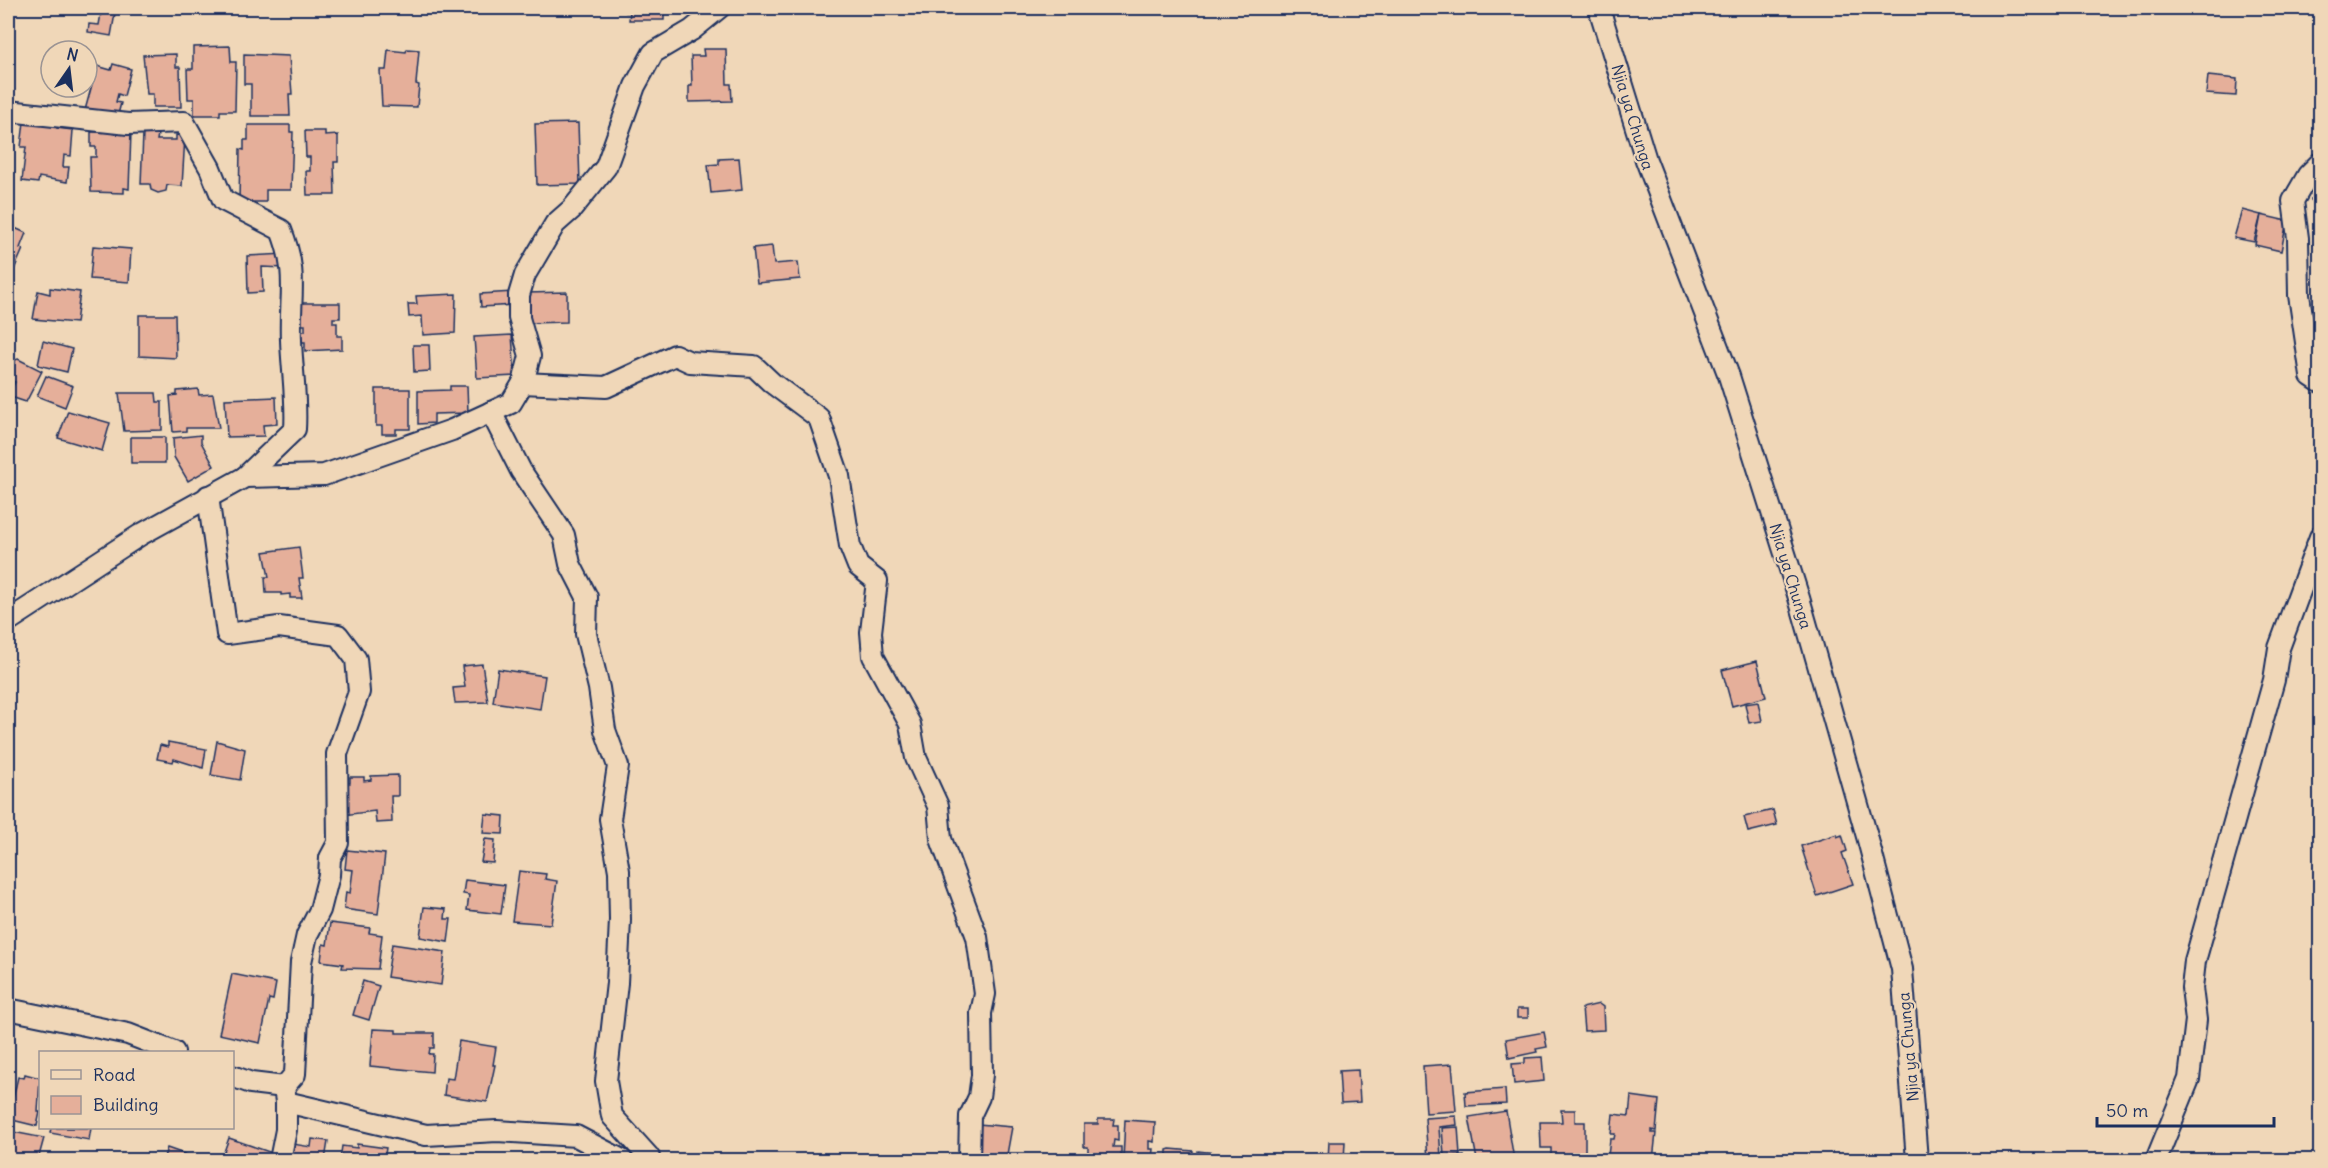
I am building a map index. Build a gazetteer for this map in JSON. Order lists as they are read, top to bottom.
{
  "streets": {
    "street": ["Njia ya Chunga"]
  },
  "legend": ["Road", "Building"],
  "scale_bar": "50 m",
  "north": "top"
}
